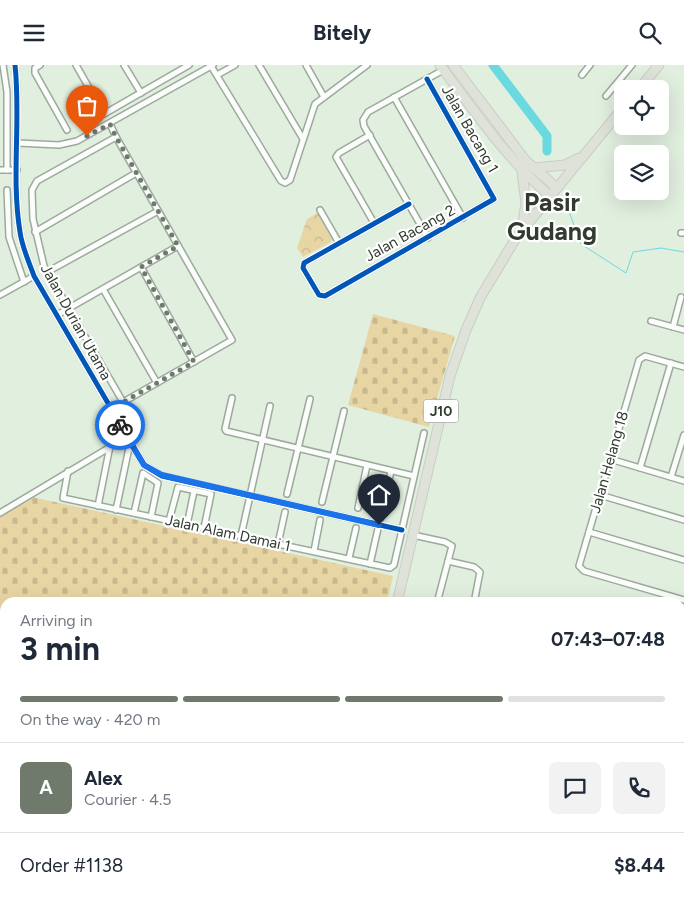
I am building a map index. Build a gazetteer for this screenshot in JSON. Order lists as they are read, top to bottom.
{
  "streets": {
    "main road": ["J10"],
    "street": [
      "Jalan Bacang 1",
      "Jalan Bacang 2",
      "Jalan Durian Utama",
      "Jalan Helang 18",
      "Jalan Alam Damai 1"
    ]
  },
  "crossings": [
    ["Jalan Bacang 1", "Jalan Bacang 2"],
    ["Jalan Durian Utama", "Jalan Alam Damai 1"]
  ],
  "districts": ["Pasir Gudang"],
  "page": {
    "header": "Bitely",
    "heading": ["3 min", "Arriving in", "07:43–07:48"],
    "panel": [
      "Alex",
      "Courier · 4.5",
      "Order #1138",
      "$8.44"
    ],
    "bar": "On the way · 420 m",
    "round": "A"
  }
}
